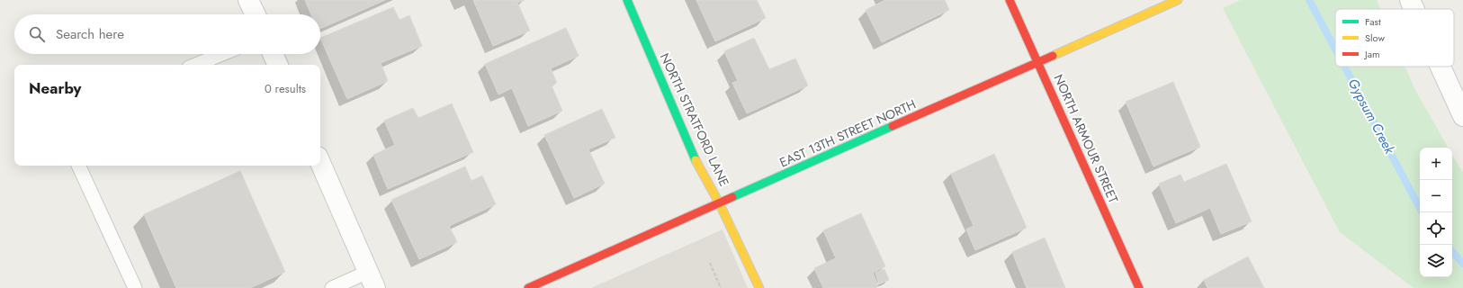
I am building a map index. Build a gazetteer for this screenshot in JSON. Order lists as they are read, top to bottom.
{
  "streets": {
    "main road": ["NORTH STRATFORD LANE", "EAST 13TH STREET NORTH", "NORTH ARMOUR STREET"]
  },
  "crossings": [
    ["NORTH STRATFORD LANE", "EAST 13TH STREET NORTH"],
    ["EAST 13TH STREET NORTH", "NORTH ARMOUR STREET"]
  ],
  "water": ["Gypsum Creek"],
  "legend": ["Fast", "Slow", "Jam"],
  "page": {
    "search": "Search here",
    "heading": ["Nearby", "0 results"],
    "map_buttons": ["+", "−"]
  }
}
